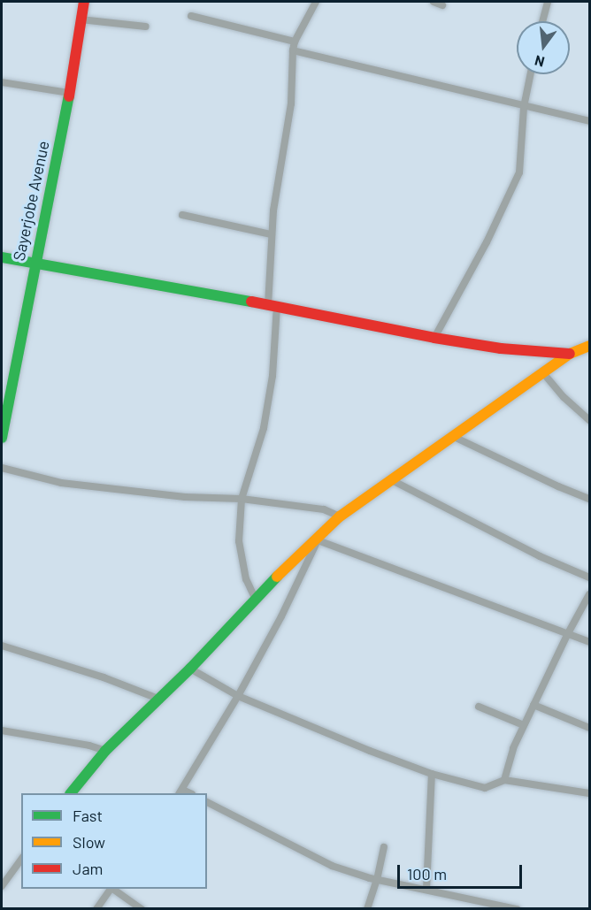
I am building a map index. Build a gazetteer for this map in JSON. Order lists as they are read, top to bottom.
{
  "streets": {
    "street": ["Sayerjobe Avenue"]
  },
  "legend": ["Fast", "Slow", "Jam"],
  "scale_bar": "100 m",
  "north": "bottom"
}
